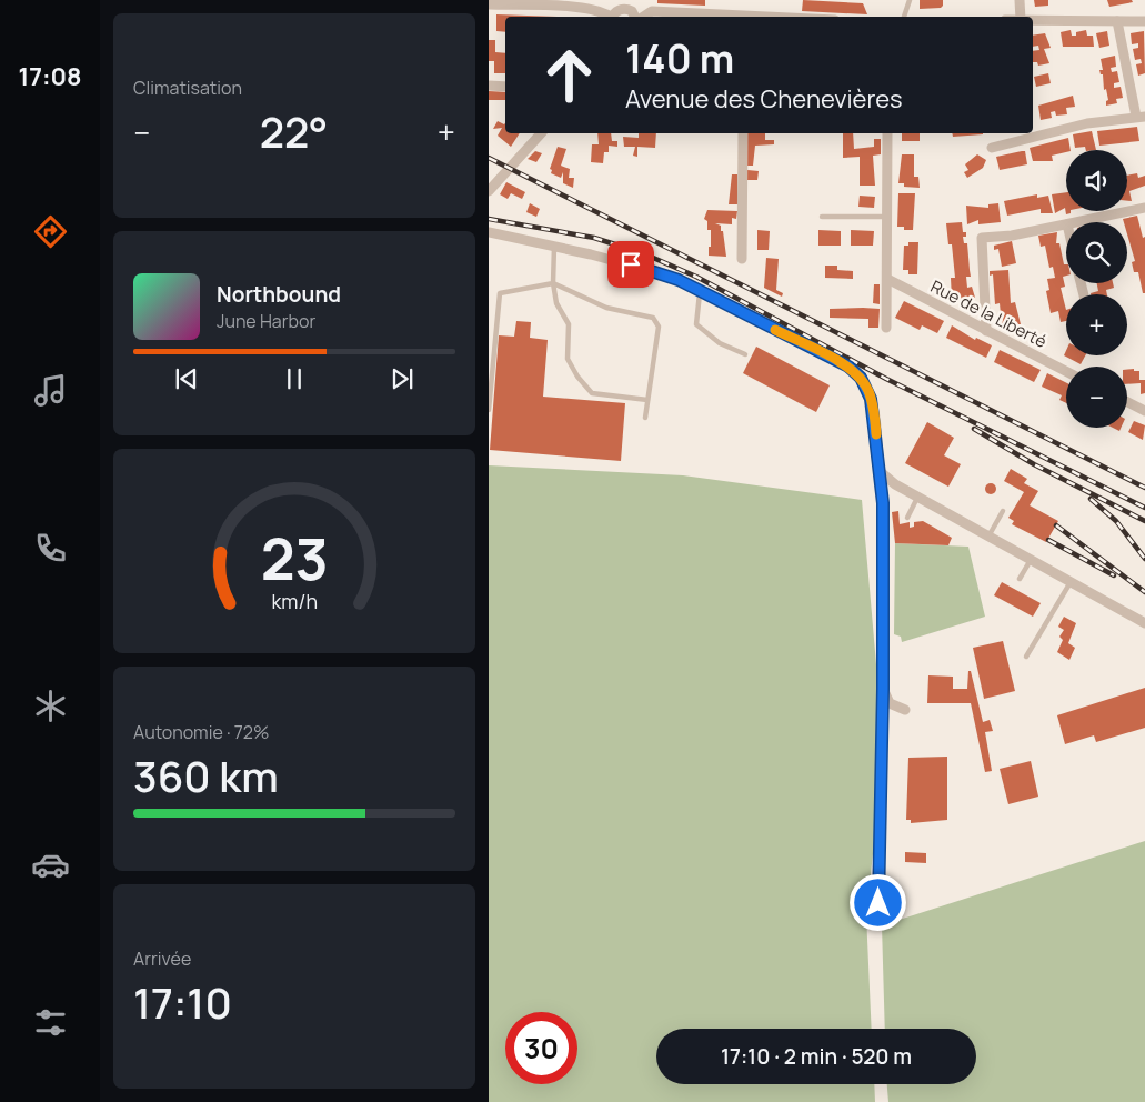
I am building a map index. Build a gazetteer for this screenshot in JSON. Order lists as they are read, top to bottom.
{
  "streets": {
    "street": ["Rue de la Liberté"]
  },
  "page": {
    "tabs": "17:08",
    "tile": [
      "Climatisation",
      ["Autonomie · 72%", "360 km"],
      ["Arrivée", "17:10"]
    ],
    "turn": ["140 m", "Avenue des Chenevières"],
    "heat": ["−", "22°", "+"],
    "map_buttons": ["+", "−"],
    "song": ["Northbound", "June Harbor"],
    "limit": "30",
    "trip": "17:10 · 2 min · 520 m",
    "gauge": ["23", "km/h"]
  }
}
